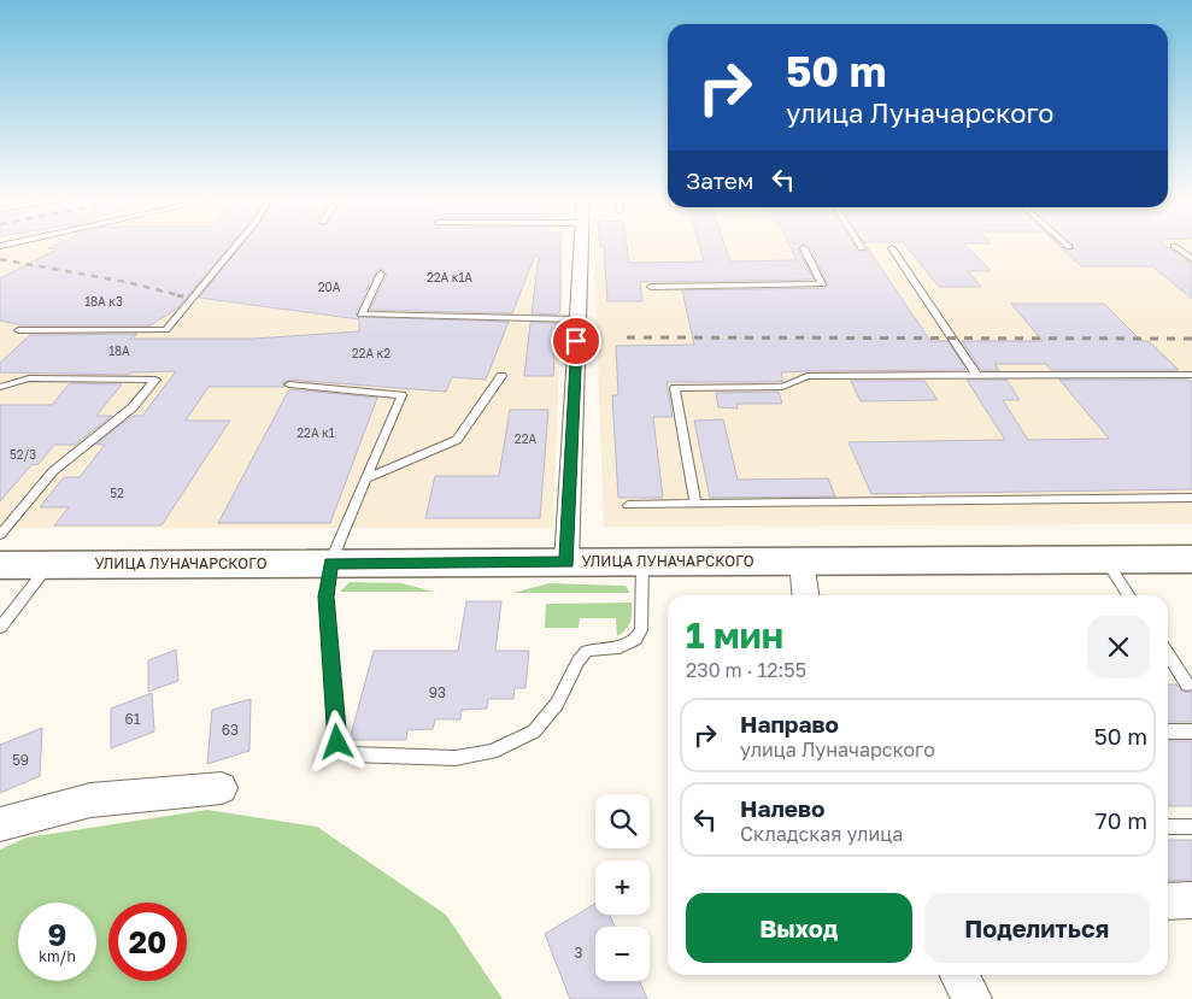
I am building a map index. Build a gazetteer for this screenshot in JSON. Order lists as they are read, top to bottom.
{
  "streets": {
    "main road": ["УЛИЦА ЛУНАЧАРСКОГО"]
  },
  "house_numbers": [
    "22А к1А",
    "20А",
    "18А к3",
    "18А",
    "22А к2",
    "22А к1",
    "22А",
    "52/3",
    "52",
    "93",
    "61",
    "63",
    "59",
    "3"
  ],
  "page": {
    "turn": ["50 m", "улица Луначарского"],
    "then": "Затем",
    "heading": ["1 мин", "230 m · 12:55"],
    "list": [
      {
        "name": "Направо",
        "note": "улица Луначарского",
        "value": "50 m"
      },
      {
        "name": "Налево",
        "note": "Складская улица",
        "value": "70 m"
      }
    ],
    "map_buttons": ["+", "−"],
    "buttons": ["Выход", "Поделиться"],
    "speed": "9 km/h",
    "limit": "20"
  }
}
